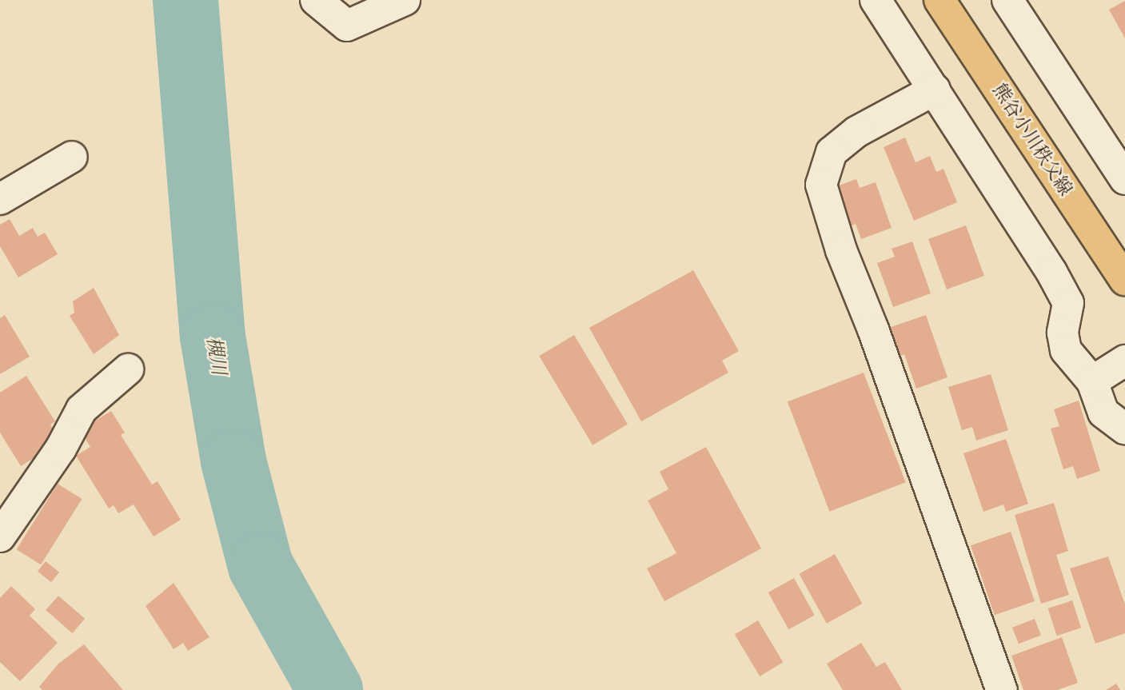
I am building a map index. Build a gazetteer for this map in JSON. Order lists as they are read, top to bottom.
{
  "streets": {
    "main road": ["熊谷小川秩父線"]
  },
  "water": ["槻川"]
}
